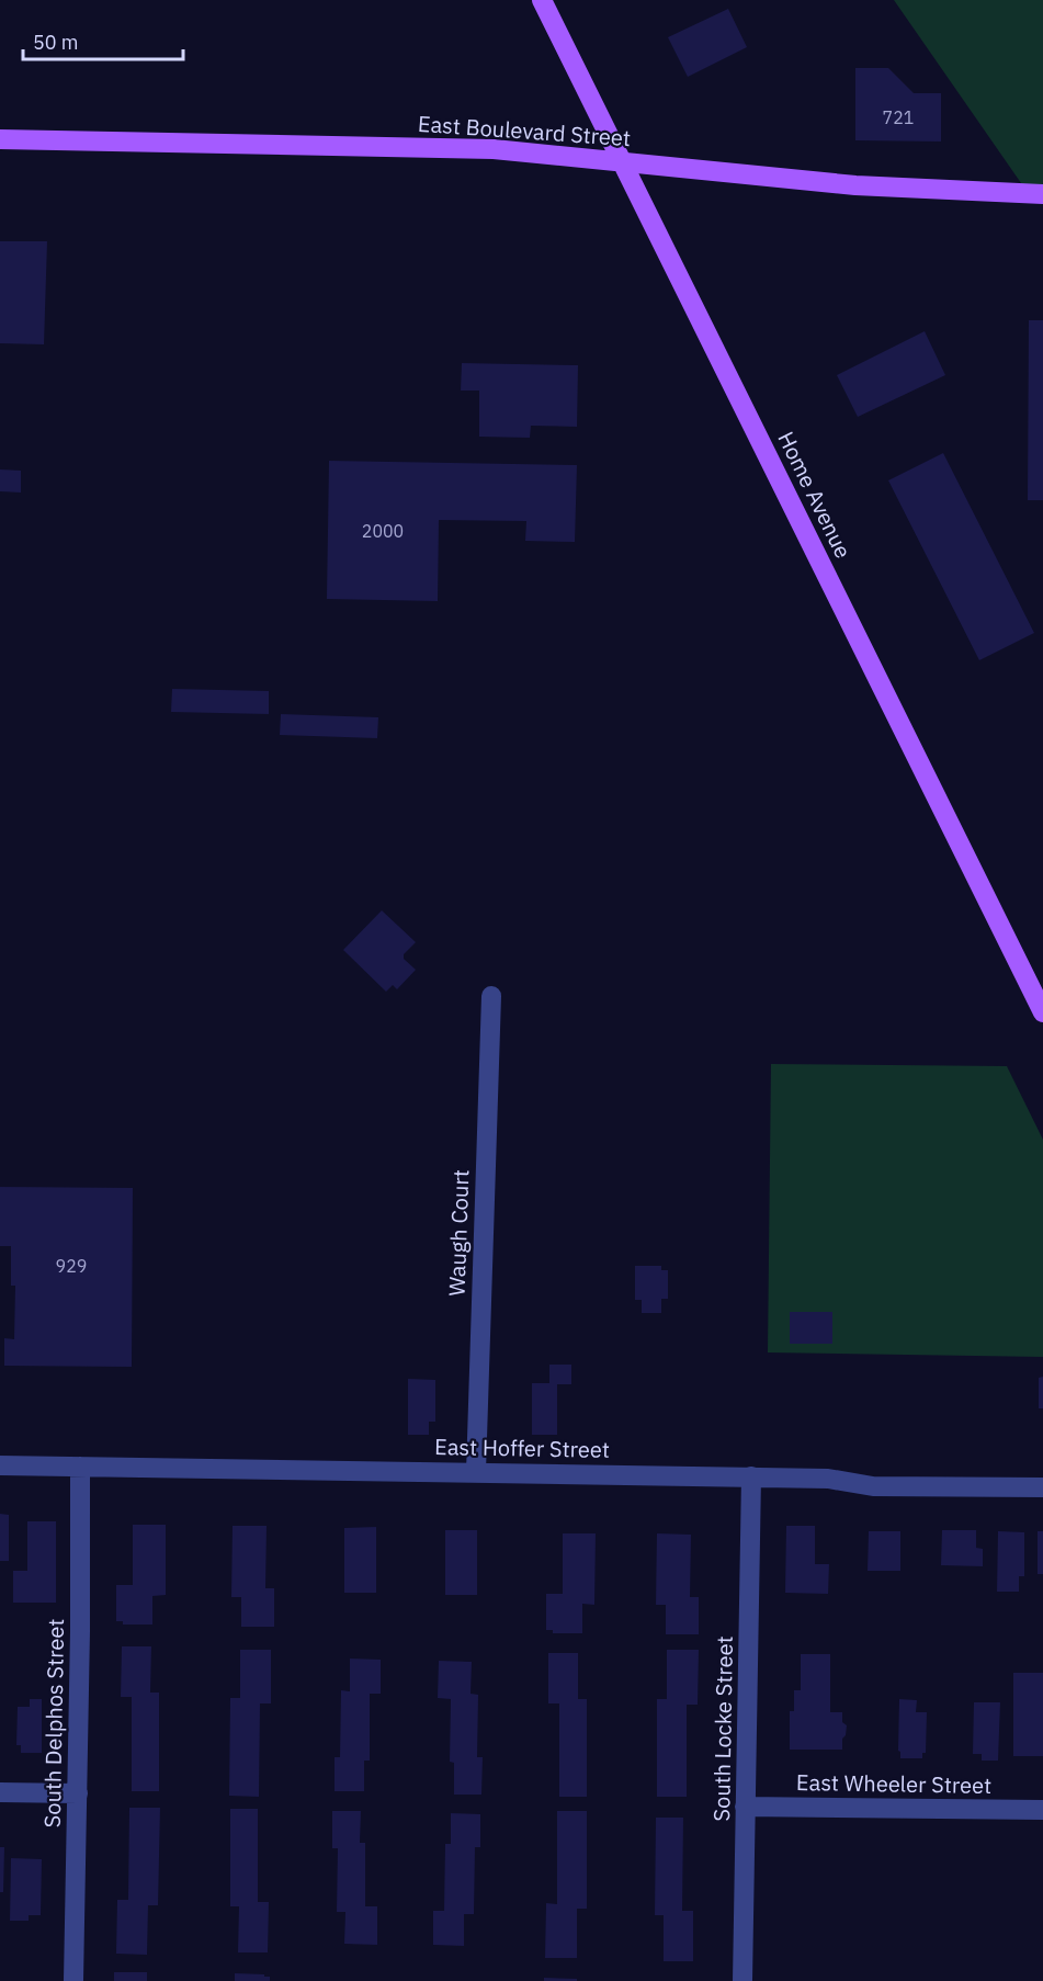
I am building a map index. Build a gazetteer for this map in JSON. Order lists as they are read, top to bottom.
{
  "streets": {
    "main road": ["East Boulevard Street", "Home Avenue"],
    "street": [
      "Waugh Court",
      "East Hoffer Street",
      "South Delphos Street",
      "South Locke Street",
      "East Wheeler Street"
    ]
  },
  "crossings": [
    ["East Boulevard Street", "Home Avenue"],
    ["Waugh Court", "East Hoffer Street"],
    ["East Hoffer Street", "South Delphos Street"],
    ["East Hoffer Street", "South Locke Street"],
    ["South Locke Street", "East Wheeler Street"]
  ],
  "house_numbers": ["721", "2000", "929"],
  "scale_bar": "50 m"
}
